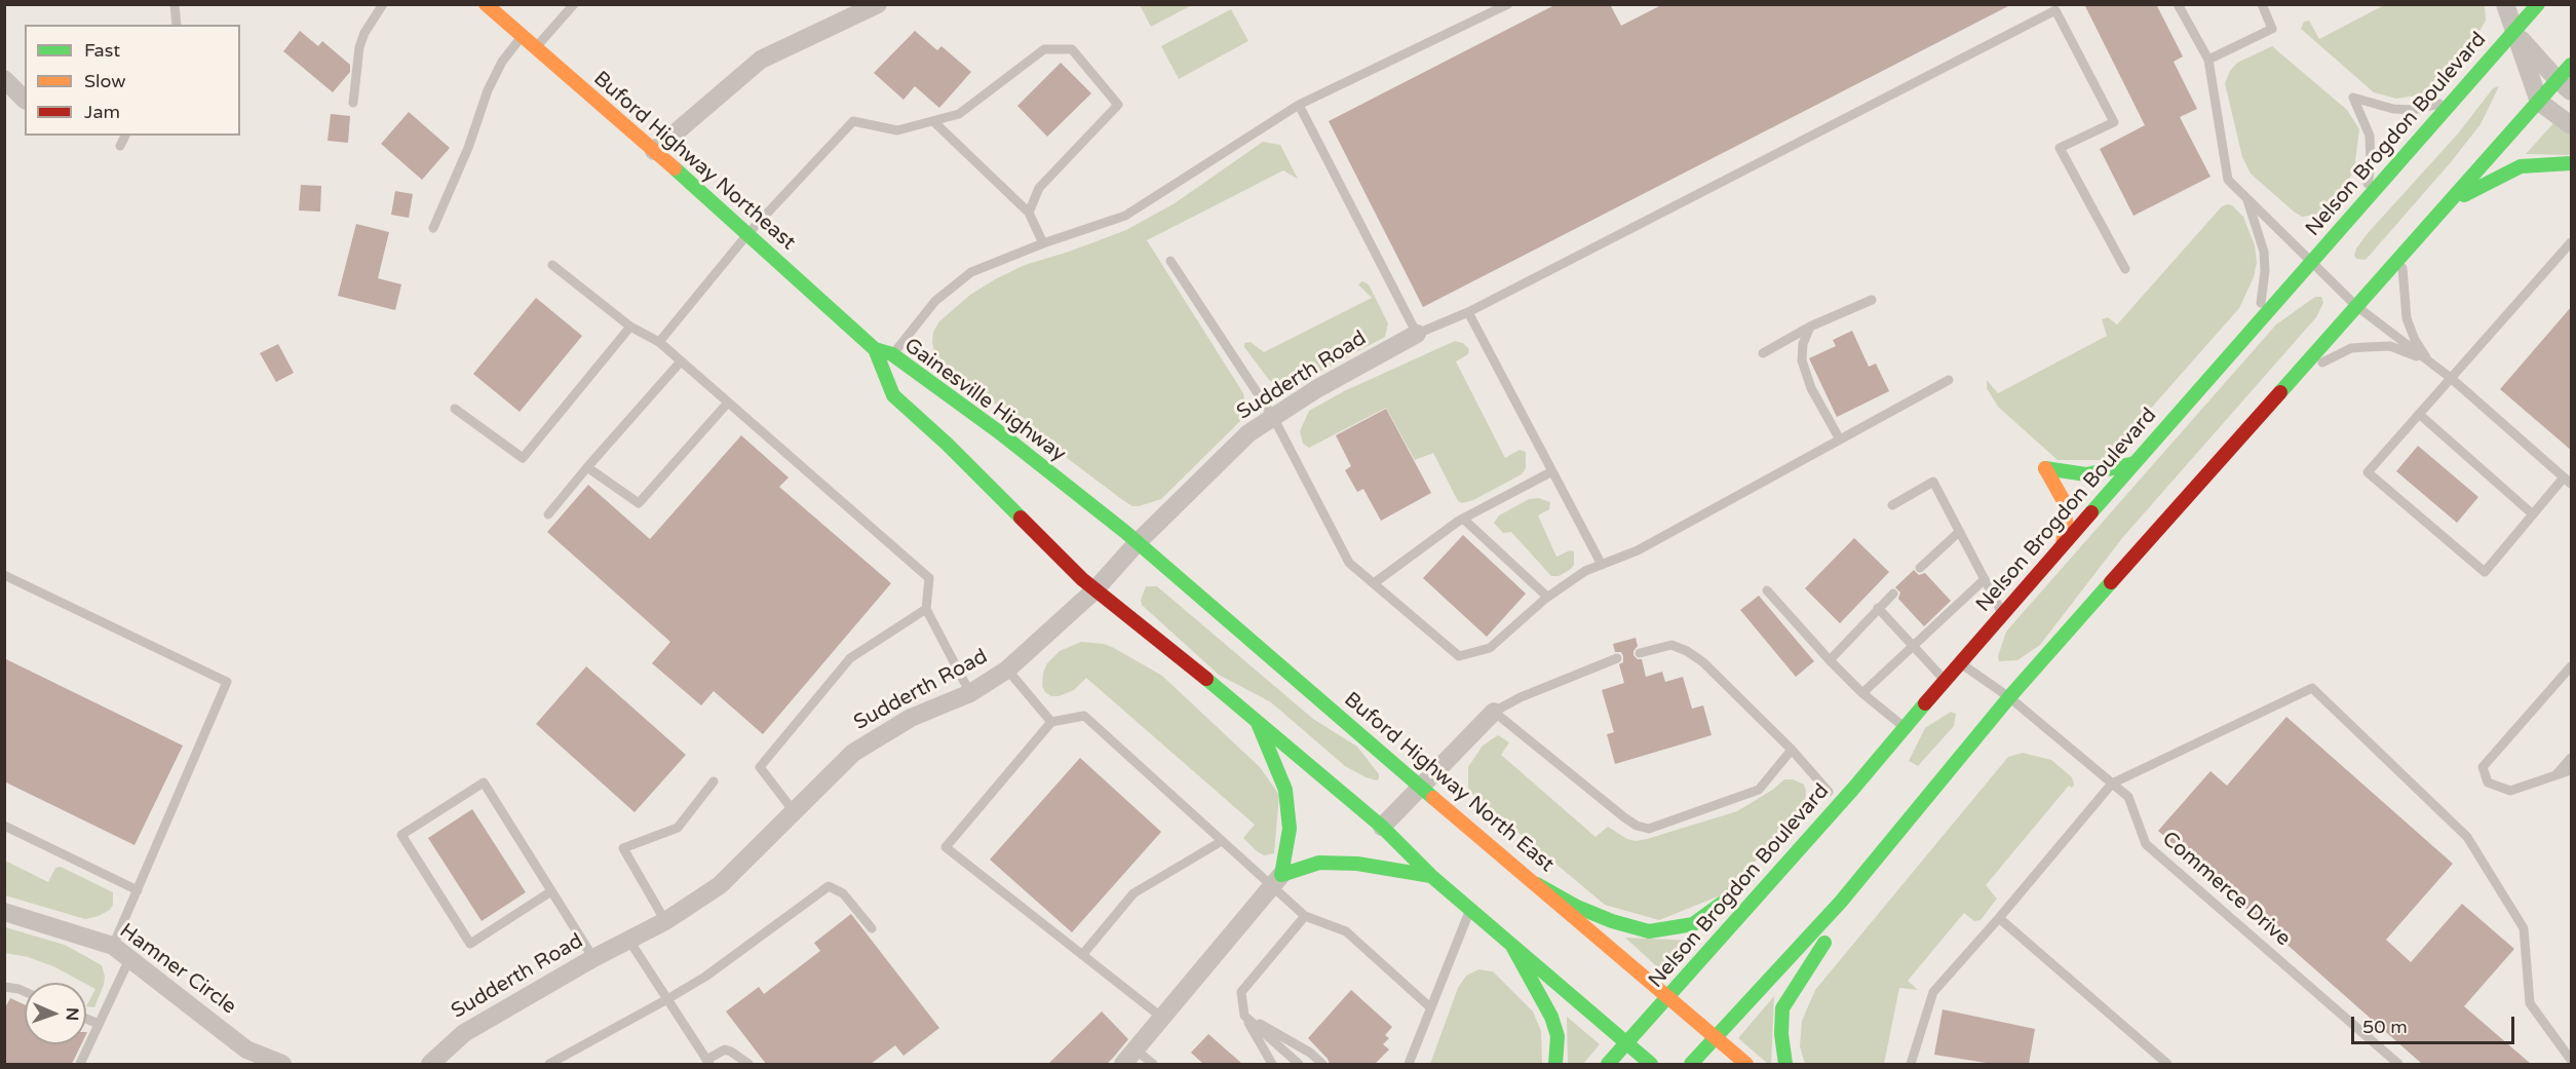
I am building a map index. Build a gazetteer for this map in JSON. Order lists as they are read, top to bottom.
{
  "streets": {
    "main road": [
      "Nelson Brogdon Boulevard",
      "Buford Highway Northeast",
      "Gainesville Highway",
      "Buford Highway North East"
    ],
    "street": ["Sudderth Road", "Hamner Circle"],
    "lane": ["Commerce Drive"]
  },
  "crossings": [
    ["Nelson Brogdon Boulevard", "Buford Highway North East"],
    ["Nelson Brogdon Boulevard", "Commerce Drive"],
    ["Buford Highway Northeast", "Gainesville Highway"],
    ["Sudderth Road", "Gainesville Highway"],
    ["Sudderth Road", "Buford Highway North East"],
    ["Gainesville Highway", "Buford Highway North East"]
  ],
  "legend": ["Fast", "Slow", "Jam"],
  "scale_bar": "50 m",
  "north": "right"
}
